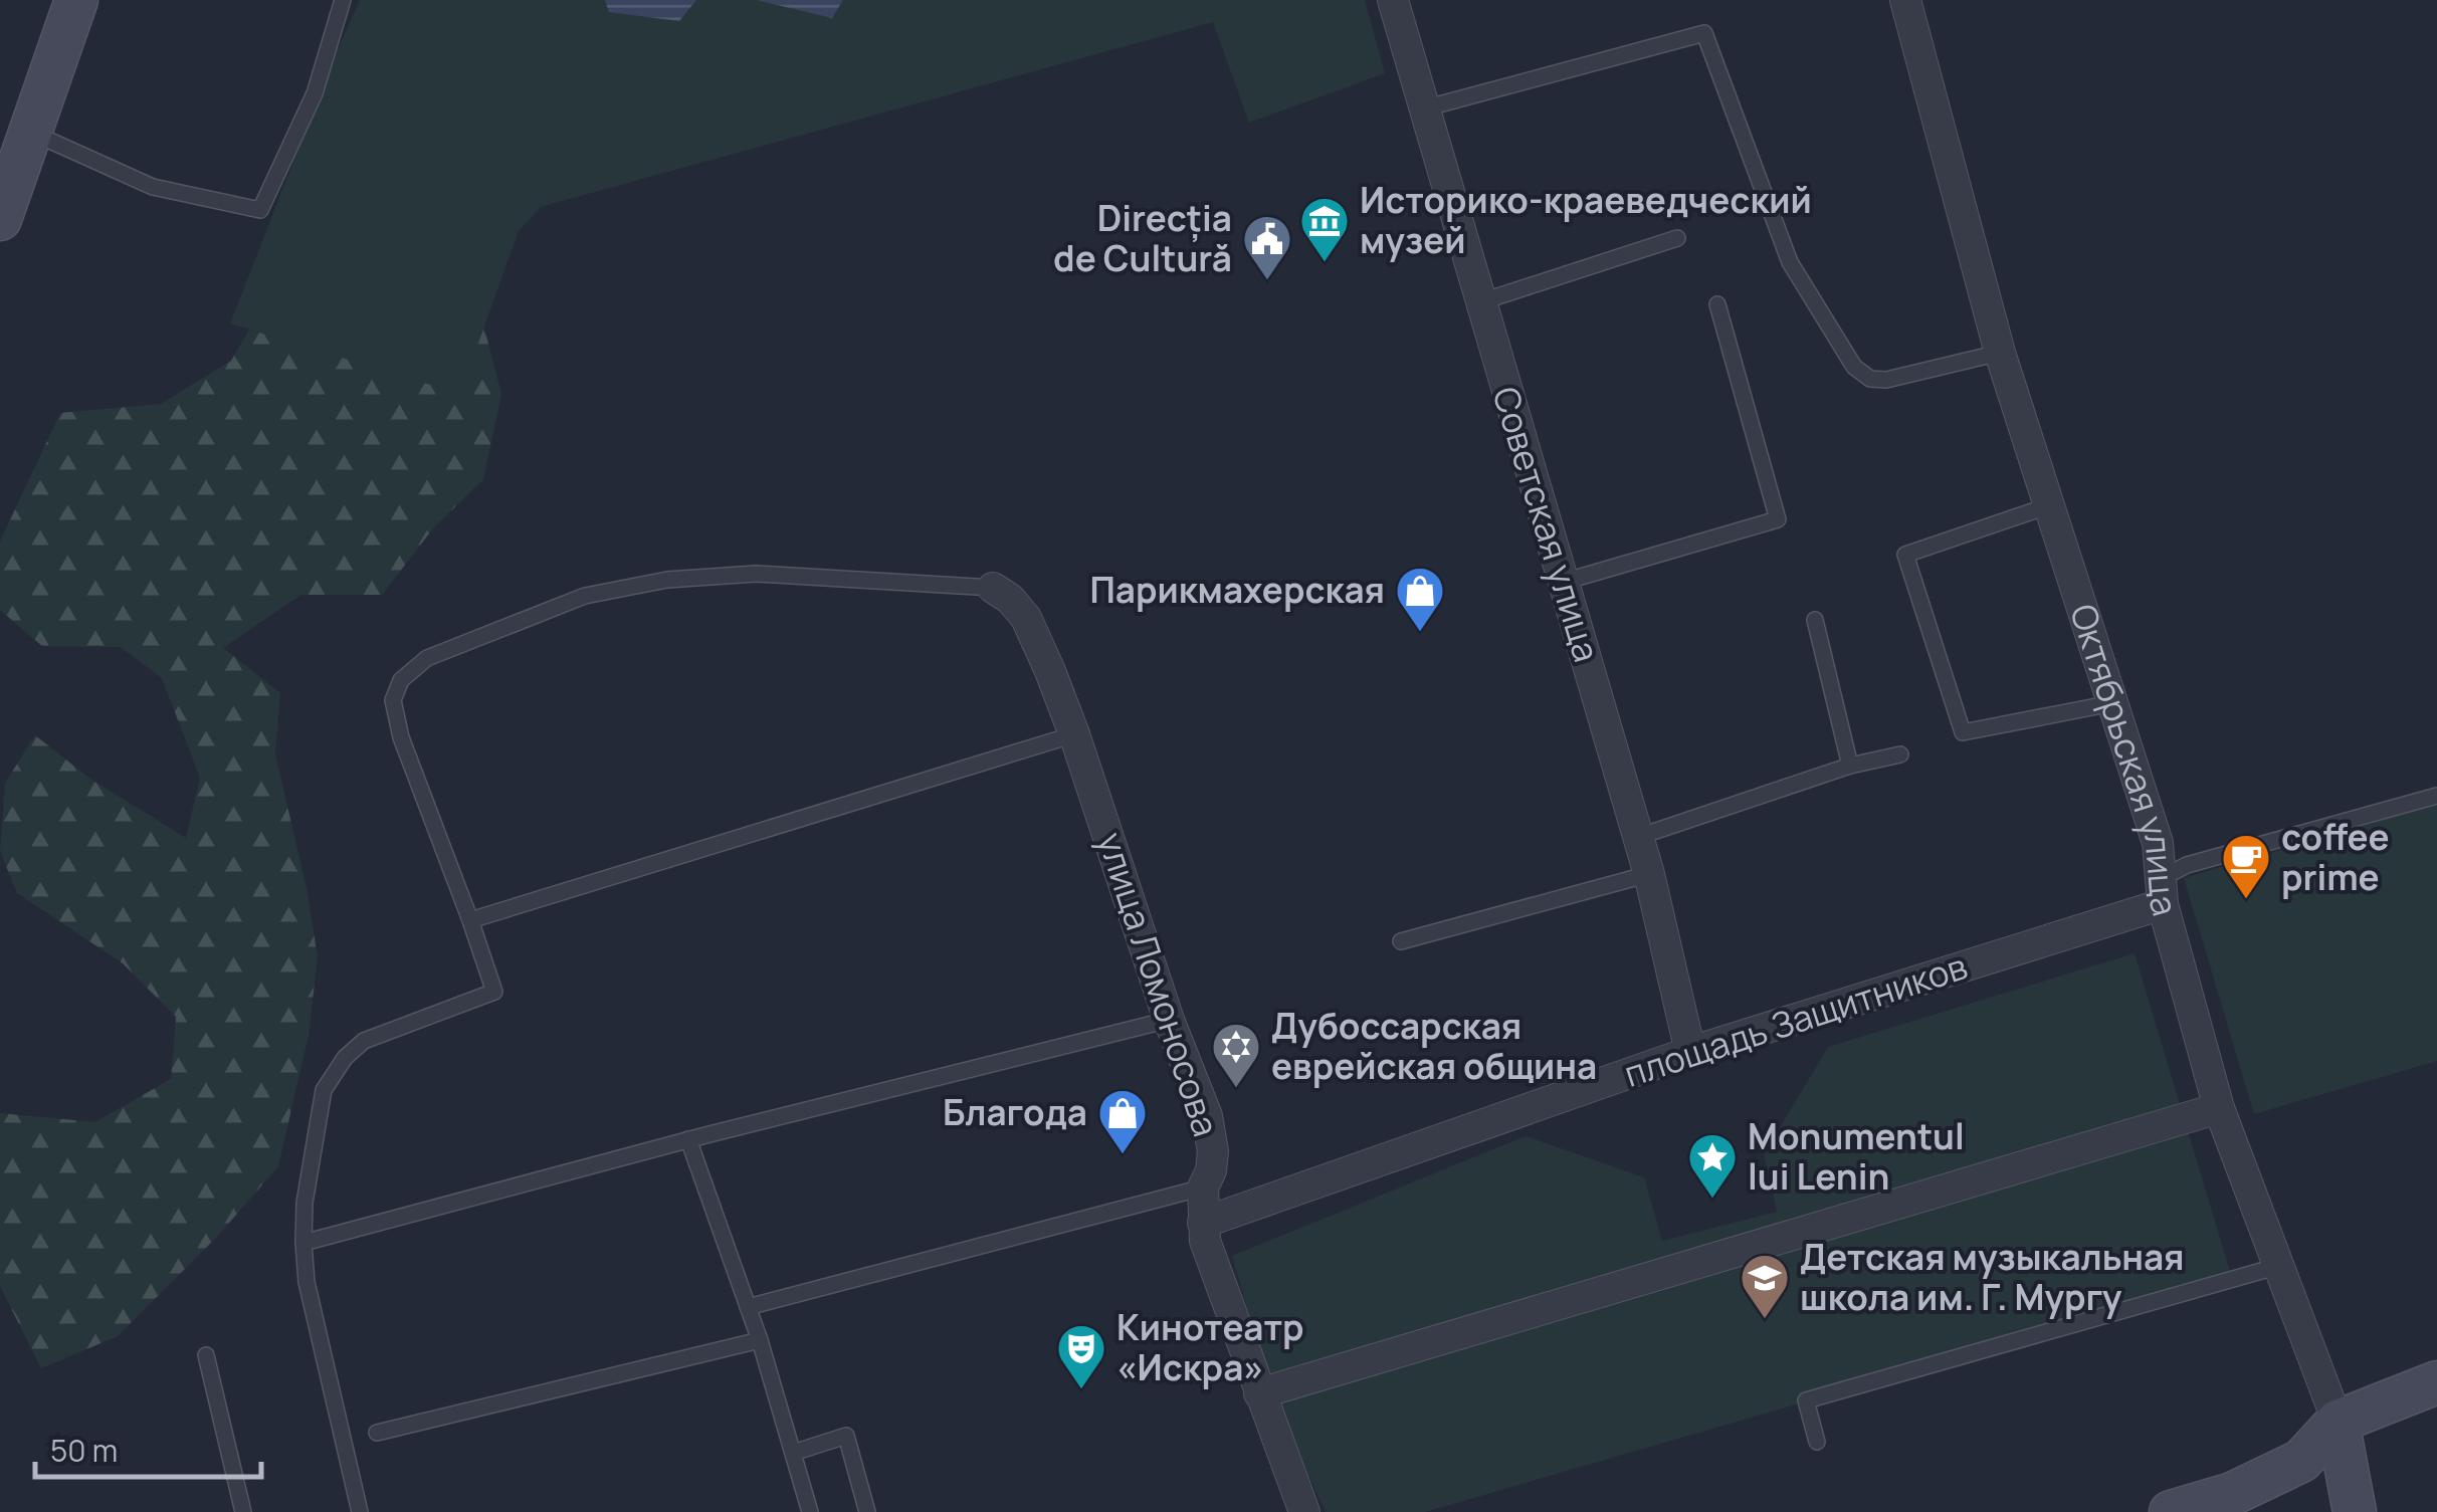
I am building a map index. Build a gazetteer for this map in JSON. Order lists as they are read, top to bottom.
{
  "streets": {
    "street": [
      "Советская улица",
      "Октябрьская улица",
      "улица Ломоносова",
      "площадь Защитников"
    ]
  },
  "crossings": [
    ["Советская улица", "площадь Защитников"],
    ["Октябрьская улица", "площадь Защитников"],
    ["улица Ломоносова", "площадь Защитников"]
  ],
  "places": {
    "museum": ["Историко-краеведческий музей"],
    "public building": ["Direcția de Cultură"],
    "shop": ["Парикмахерская", "Благода"],
    "cafe": ["coffee prime"],
    "synagogue": ["Дубоссарская еврейская община"],
    "place": ["Monumentul lui Lenin"],
    "school or university": ["Детская музыкальная школа им. Г. Мургу"],
    "theatre": ["Кинотеатр «Искра»"]
  },
  "scale_bar": "50 m"
}
